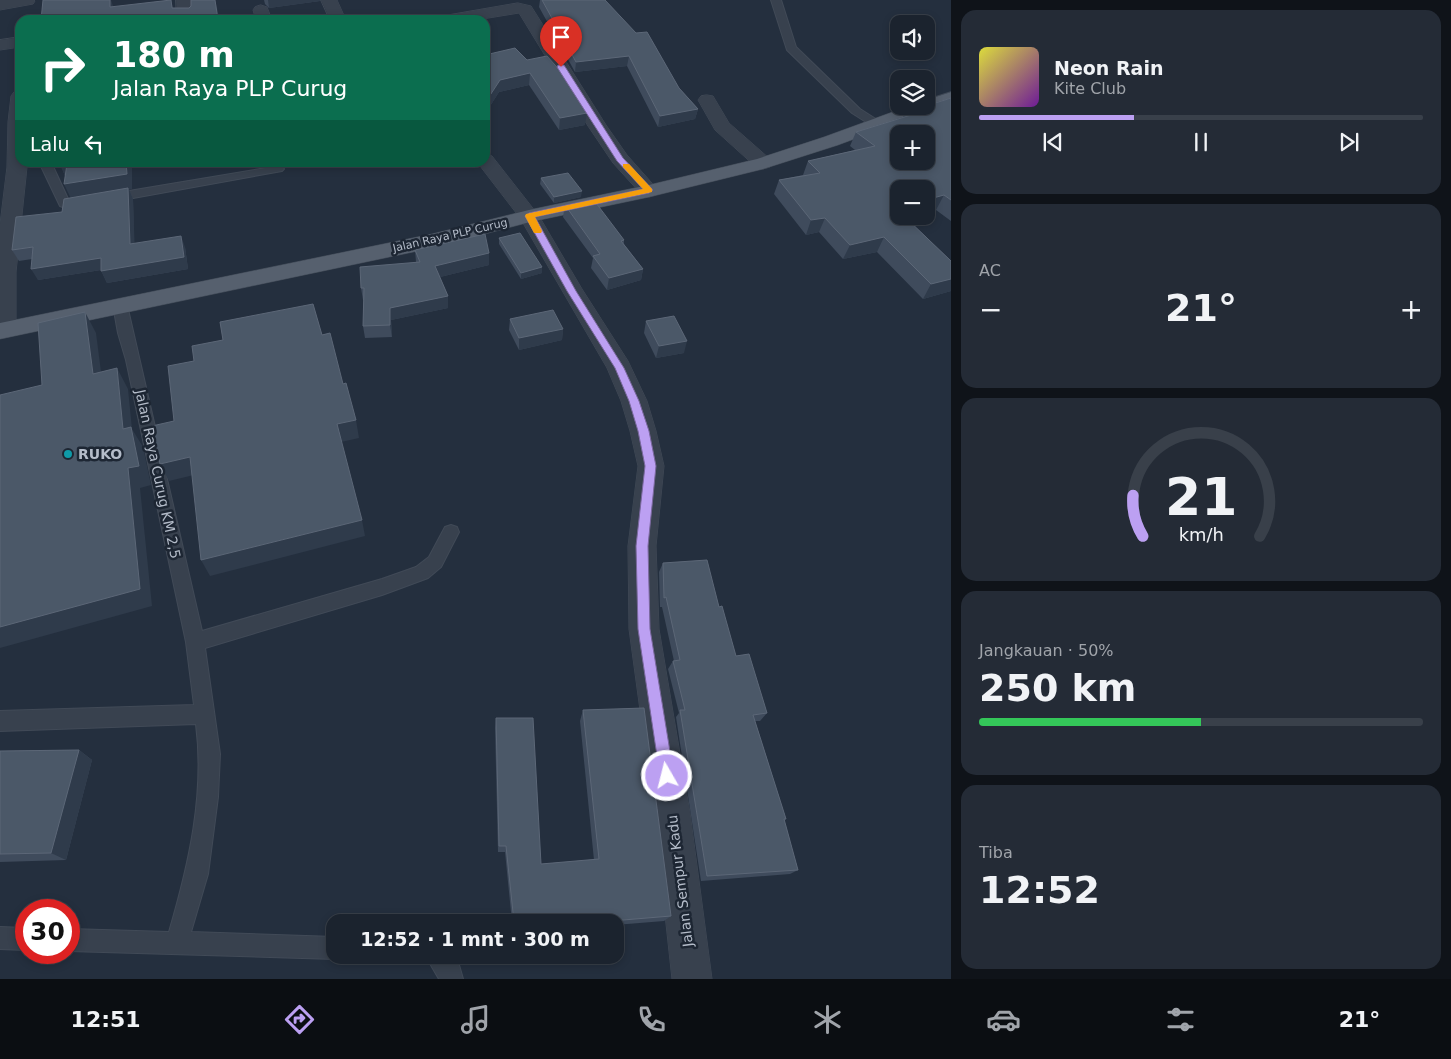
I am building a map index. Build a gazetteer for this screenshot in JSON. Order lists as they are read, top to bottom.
{
  "streets": {
    "main road": ["Jalan Raya PLP Curug"],
    "street": ["Jalan Sempur Kadu"],
    "lane": ["Jalan Raya Curug KM 2,5"]
  },
  "crossings": [
    ["Jalan Raya PLP Curug", "Jalan Raya Curug KM 2,5"],
    ["Jalan Raya PLP Curug", "Jalan Sempur Kadu"]
  ],
  "places": ["RUKO"],
  "page": {
    "map_buttons": ["+", "−"],
    "turn": ["180 m", "Jalan Raya PLP Curug"],
    "song": ["Neon Rain", "Kite Club"],
    "then": "Lalu",
    "tile": [
      "AC",
      ["Jangkauan · 50%", "250 km"],
      ["Tiba", "12:52"]
    ],
    "heat": ["−", "21°", "+"],
    "limit": "30",
    "trip": "12:52 · 1 mnt · 300 m",
    "tabs": ["12:51", "21°"],
    "gauge": ["21", "km/h"]
  }
}
